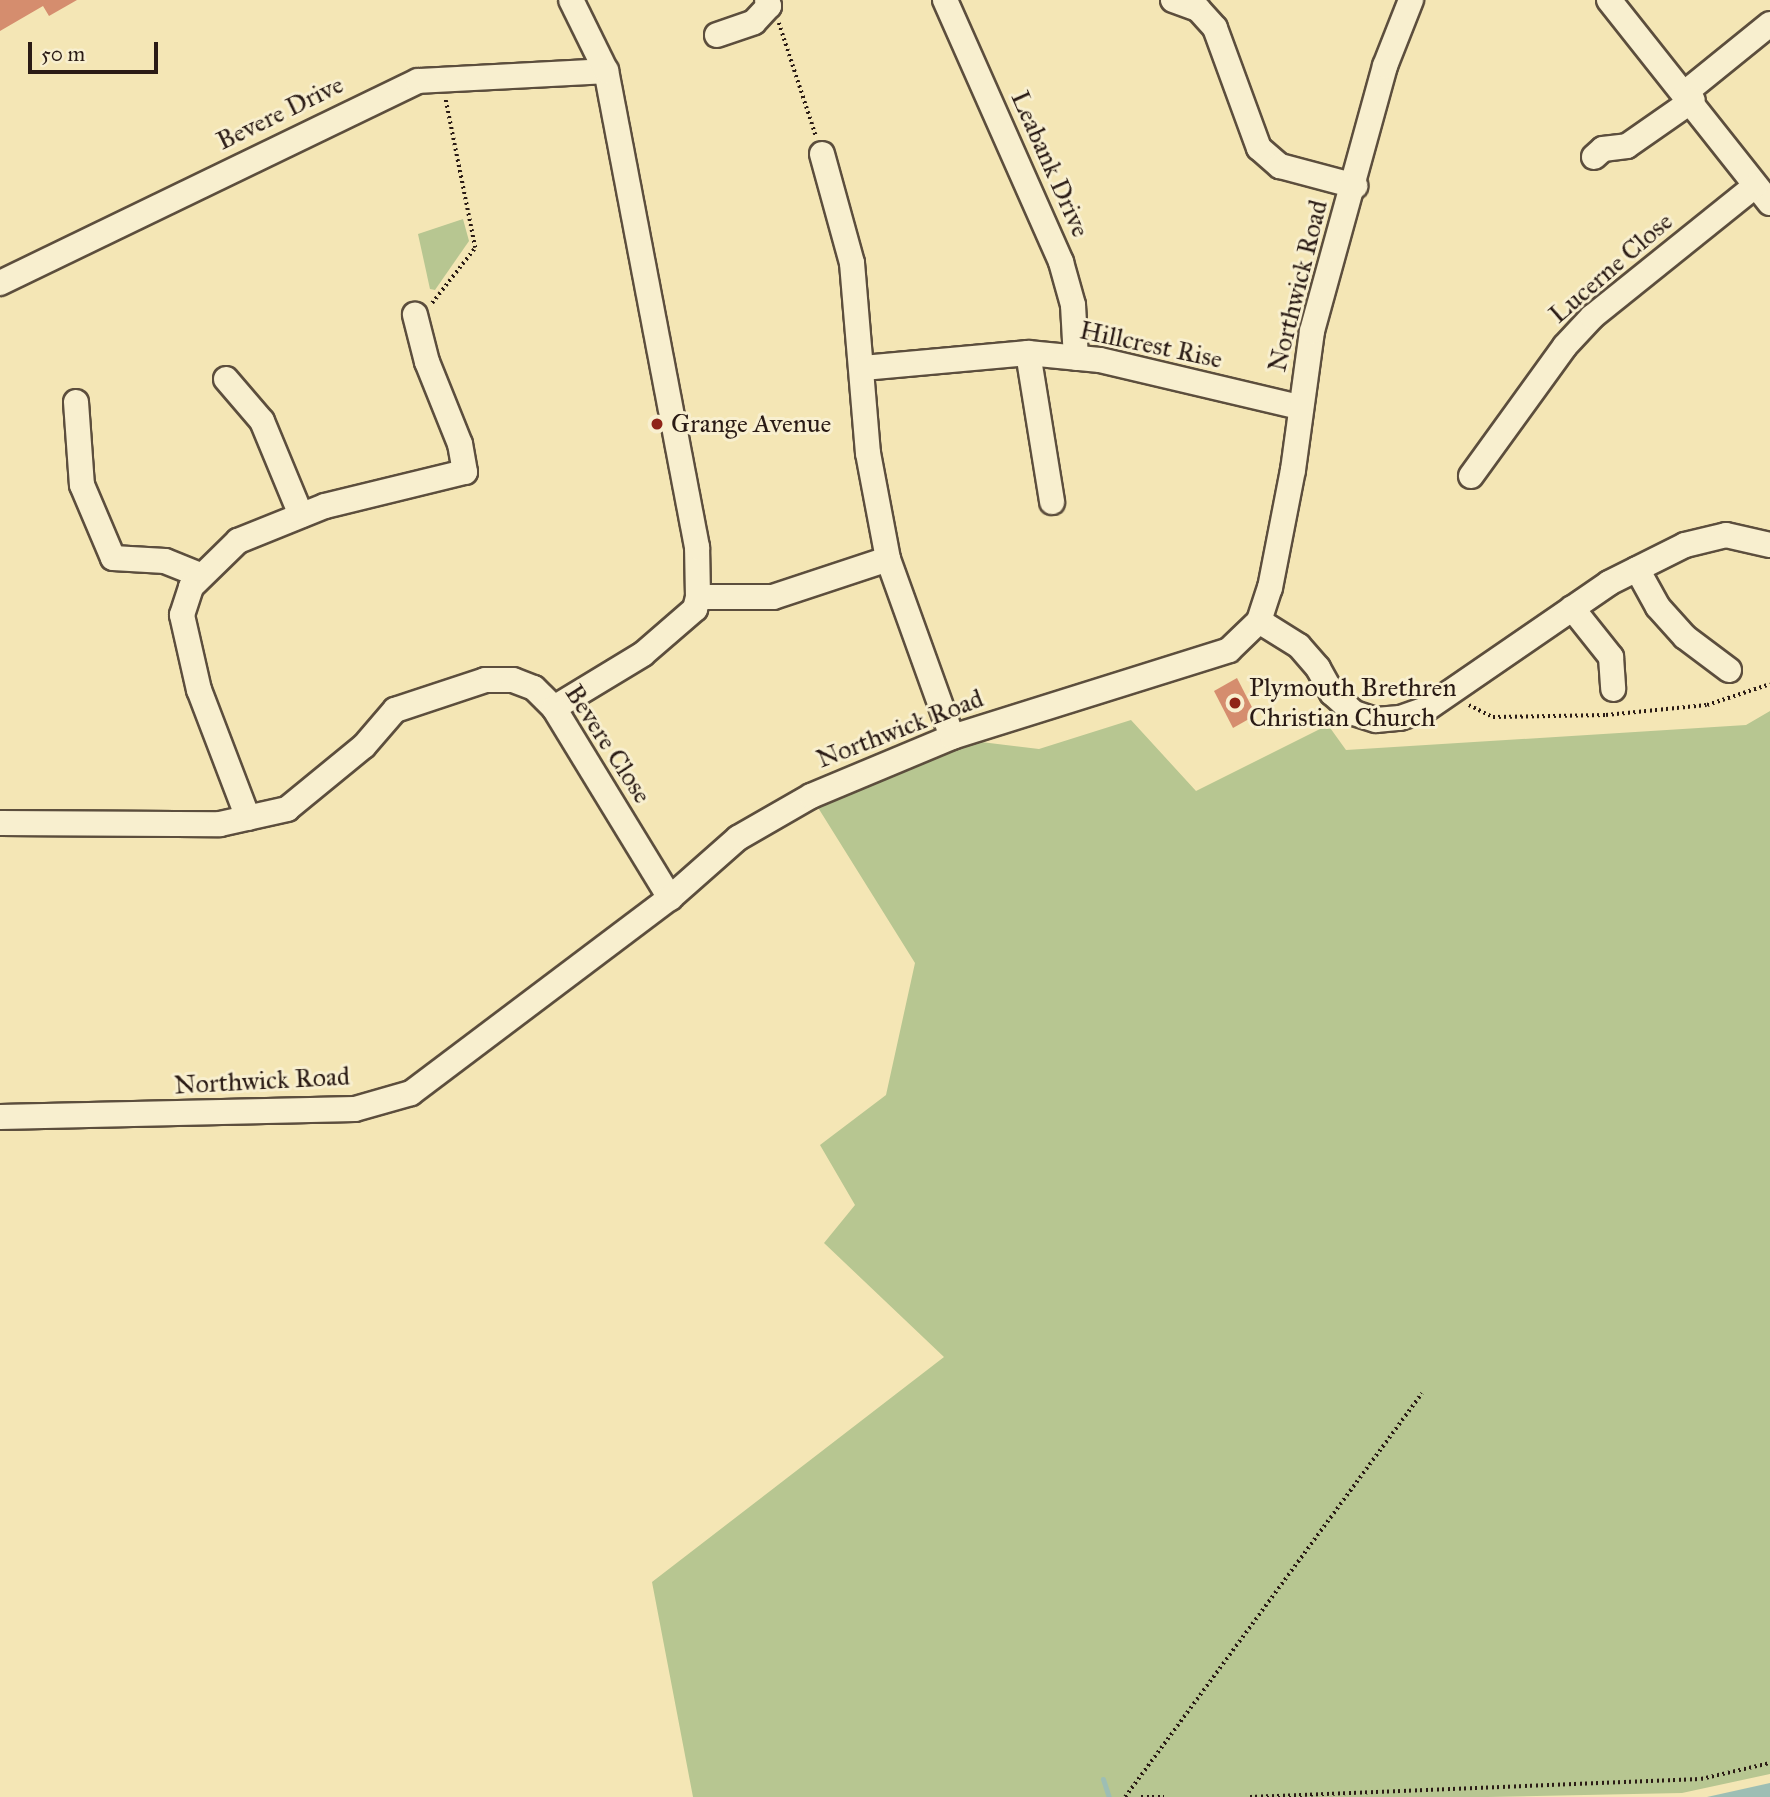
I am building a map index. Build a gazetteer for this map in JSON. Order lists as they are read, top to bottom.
{
  "streets": {
    "street": [
      "Bevere Drive",
      "Leabank Drive",
      "Lucerne Close",
      "Northwick Road",
      "Hillcrest Rise",
      "Bevere Close"
    ]
  },
  "crossings": [
    ["Leabank Drive", "Hillcrest Rise"],
    ["Northwick Road", "Hillcrest Rise"],
    ["Northwick Road", "Bevere Close"]
  ],
  "places": ["Grange Avenue", "Plymouth Brethren Christian Church"],
  "scale_bar": "50 m"
}
